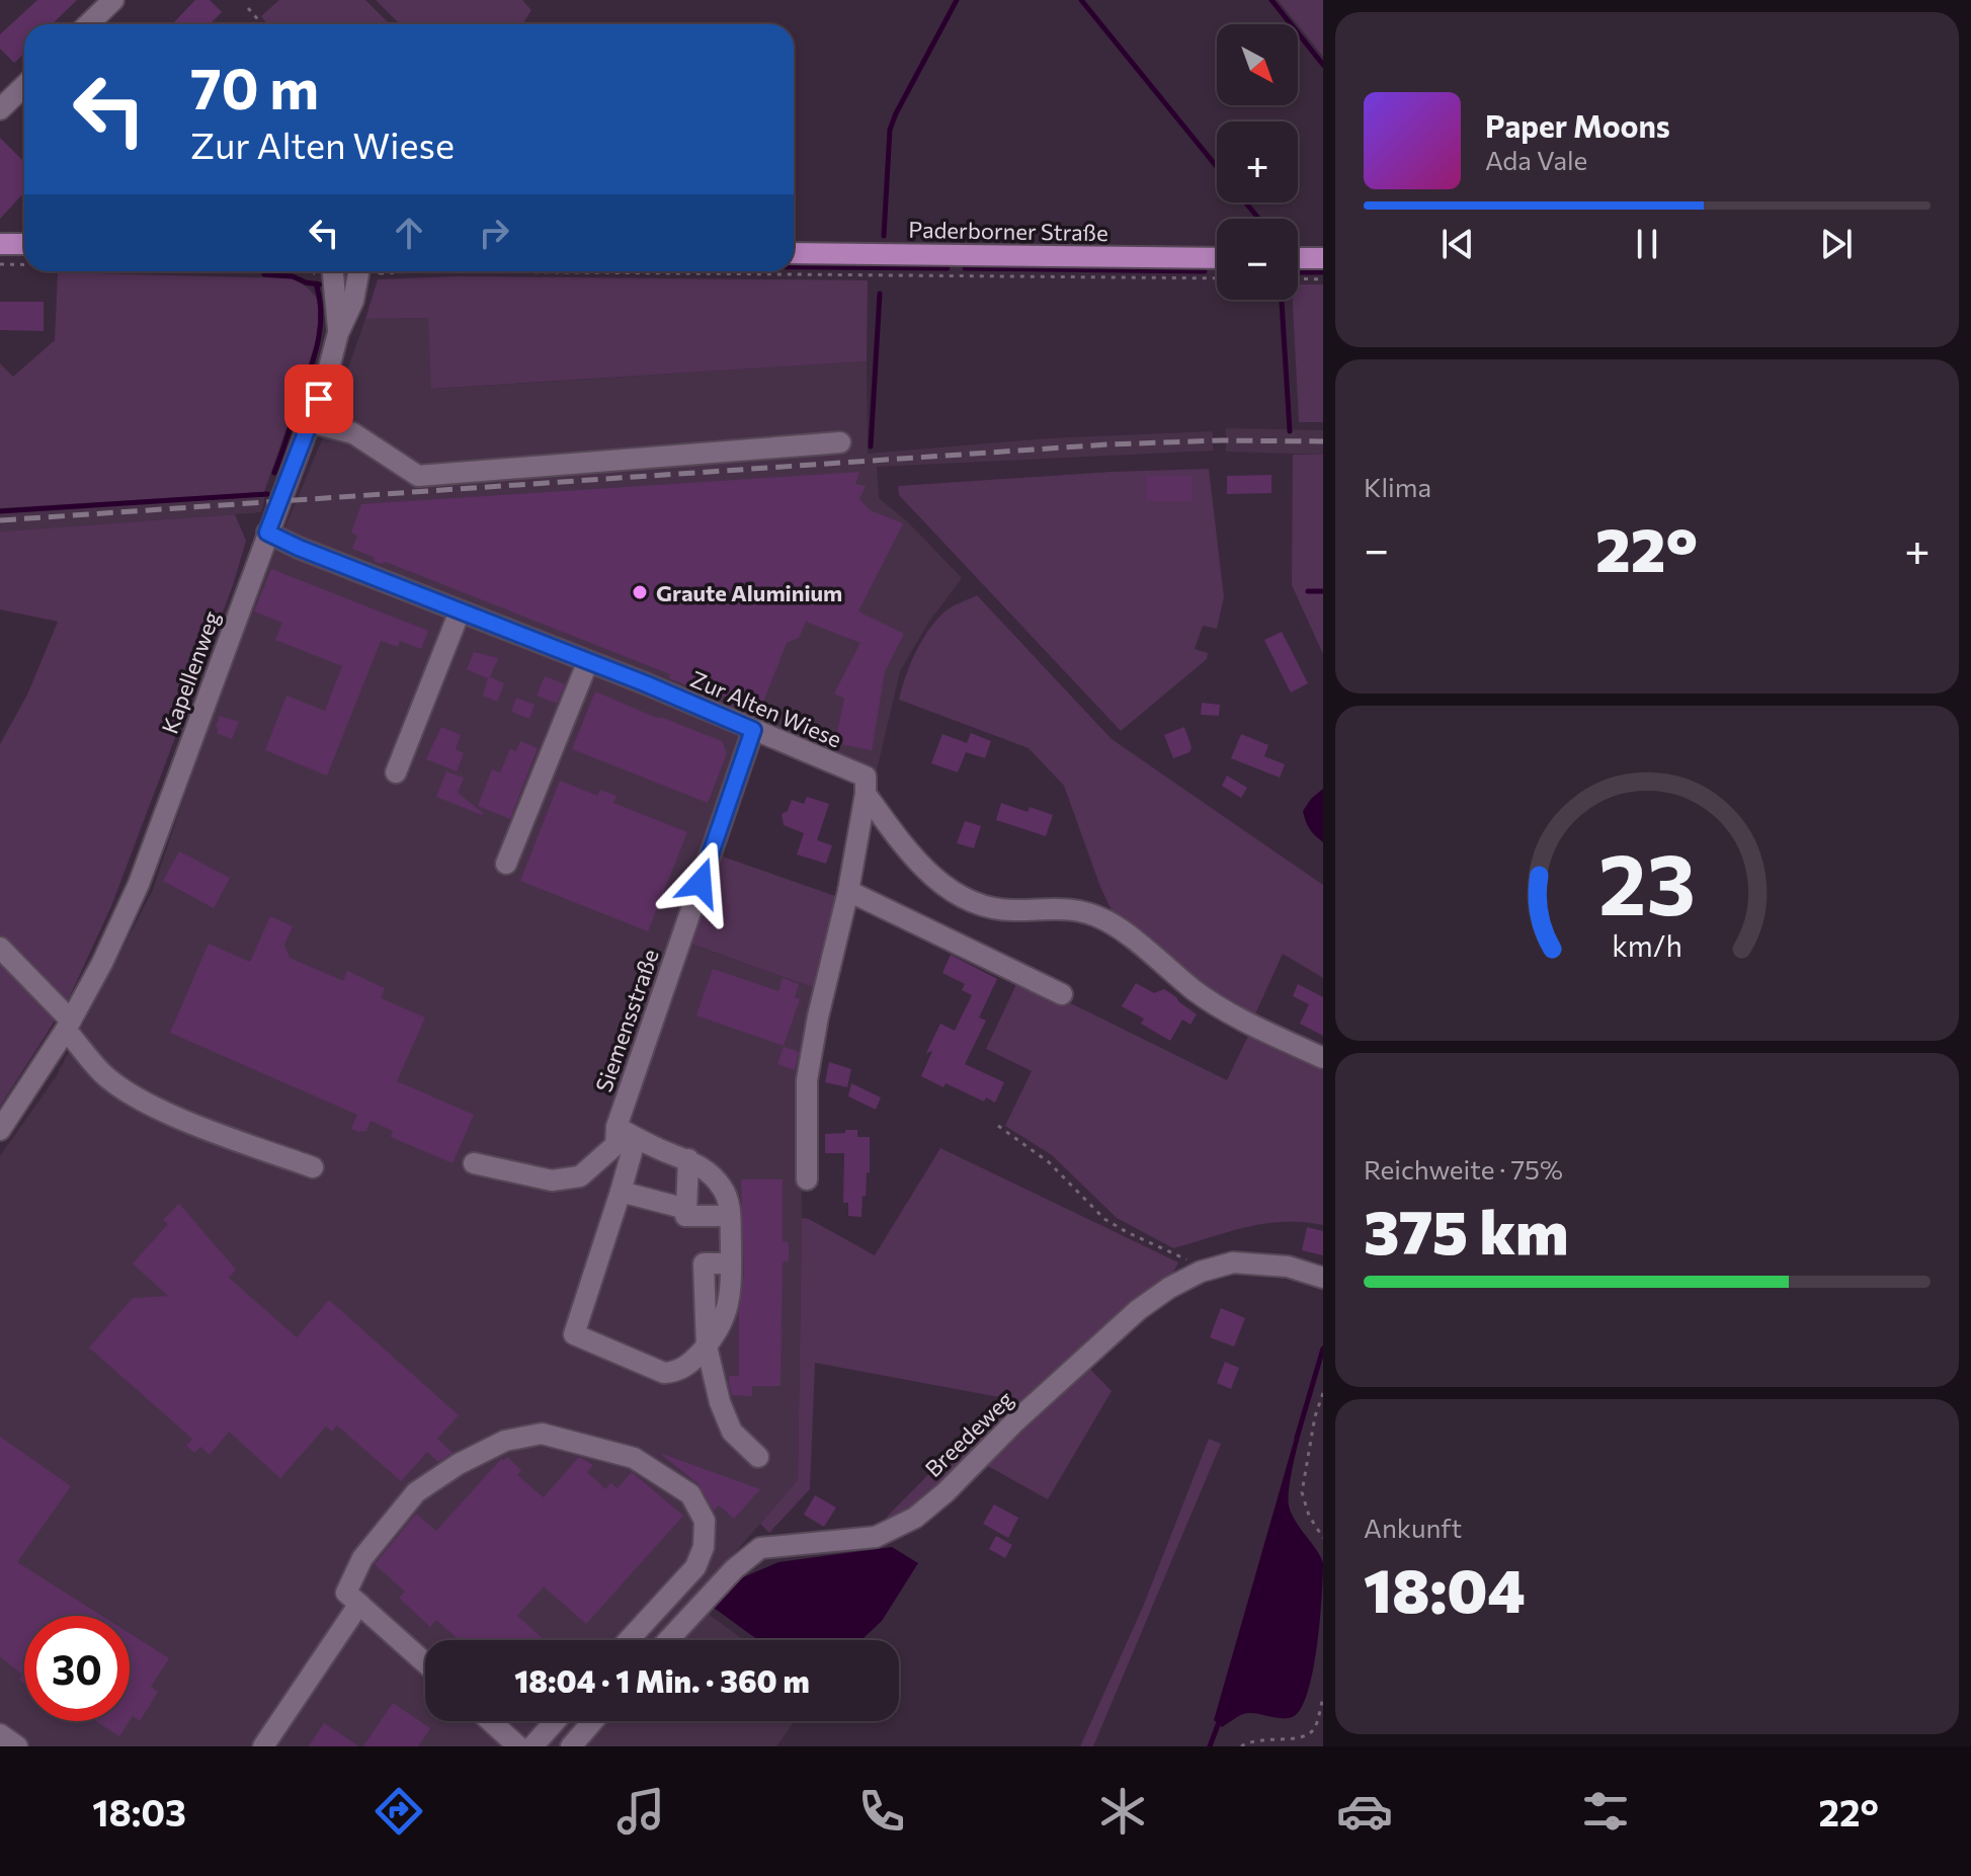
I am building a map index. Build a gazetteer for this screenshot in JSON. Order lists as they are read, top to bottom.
{
  "streets": {
    "main road": ["Paderborner Straße"],
    "street": [
      "Kapellenweg",
      "Zur Alten Wiese",
      "Siemensstraße",
      "Breedeweg"
    ]
  },
  "crossings": [
    ["Kapellenweg", "Zur Alten Wiese"],
    ["Zur Alten Wiese", "Siemensstraße"]
  ],
  "places": ["Graute Aluminium"],
  "north": "bottom right",
  "page": {
    "map_buttons": ["+", "−"],
    "turn": ["70 m", "Zur Alten Wiese"],
    "song": ["Paper Moons", "Ada Vale"],
    "tile": [
      "Klima",
      ["Reichweite · 75%", "375 km"],
      ["Ankunft", "18:04"]
    ],
    "heat": ["−", "22°", "+"],
    "limit": "30",
    "trip": "18:04 · 1 Min. · 360 m",
    "tabs": ["18:03", "22°"],
    "gauge": ["23", "km/h"]
  }
}
